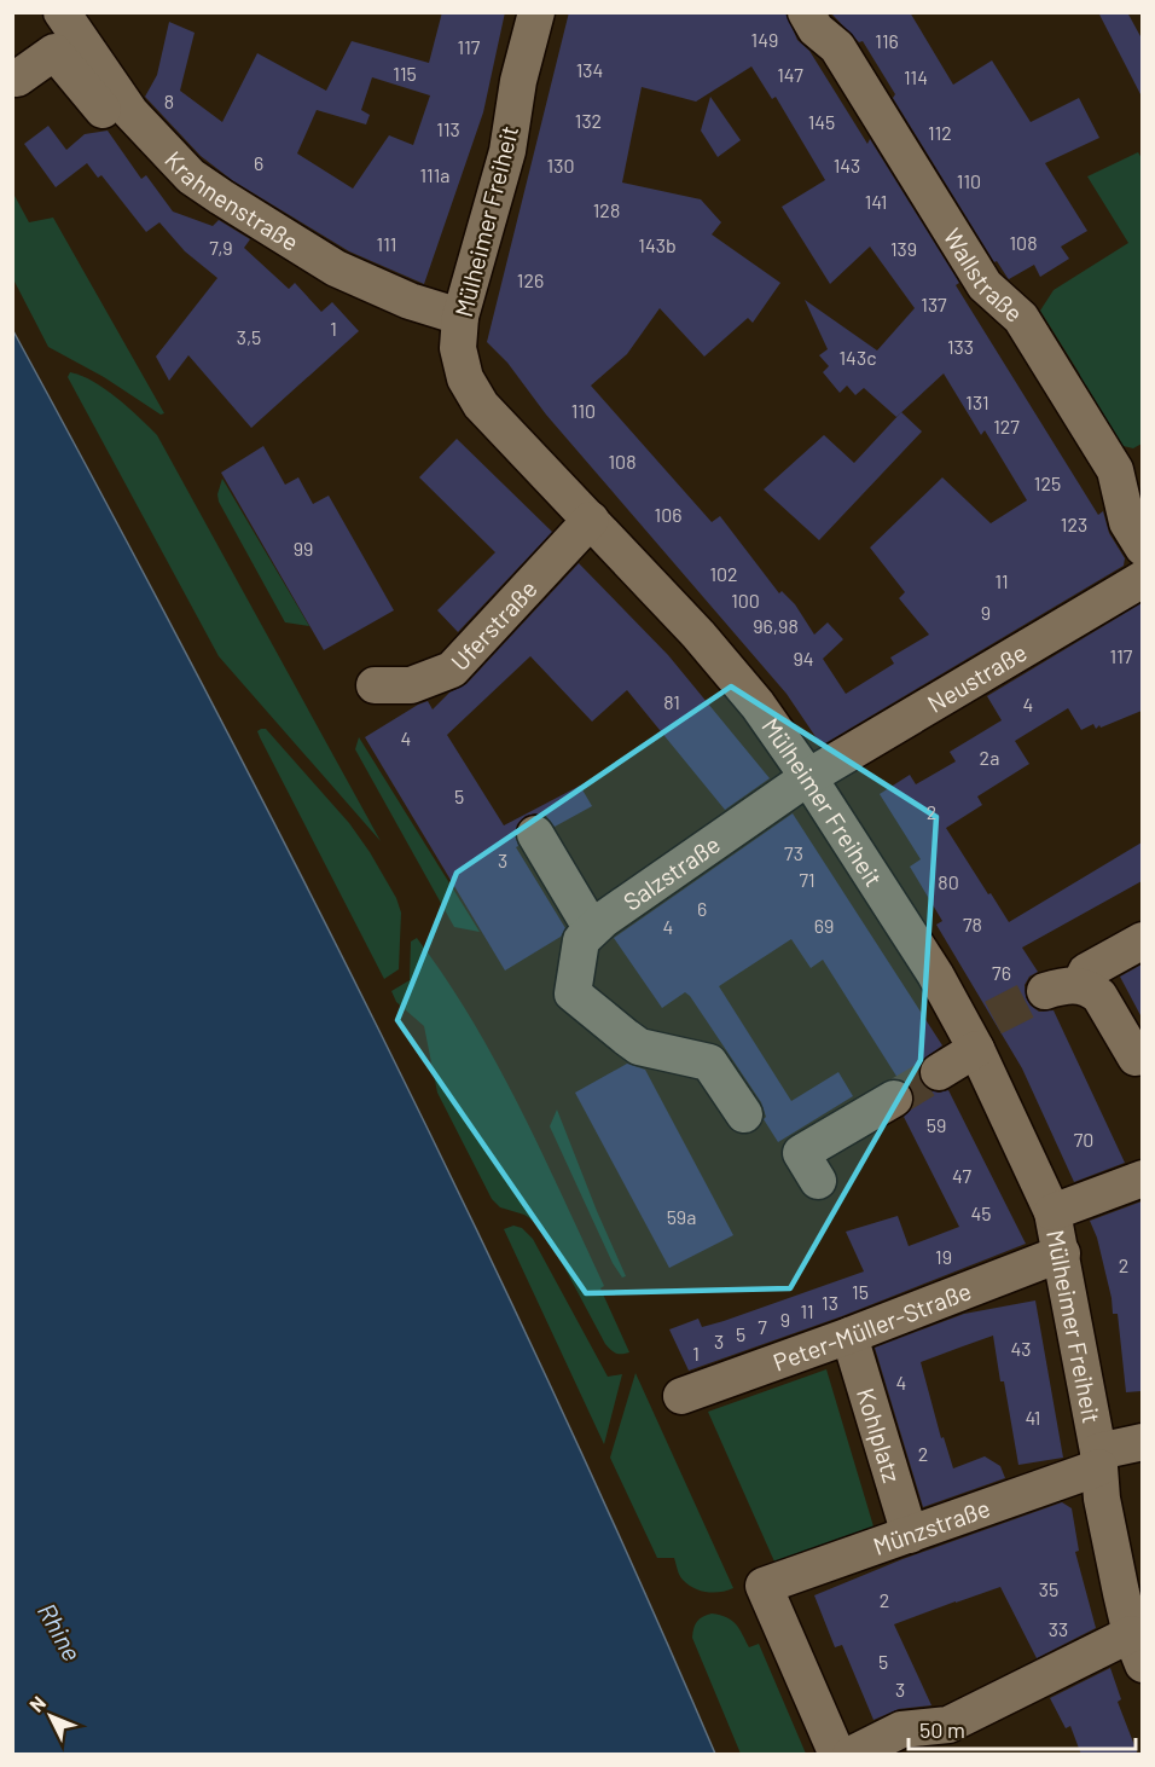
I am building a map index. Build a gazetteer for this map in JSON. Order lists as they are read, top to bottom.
{
  "streets": {
    "street": [
      "Krahnenstraße",
      "Mülheimer Freiheit",
      "Wallstraße",
      "Uferstraße",
      "Neustraße",
      "Salzstraße",
      "Peter-Müller-Straße",
      "Kohlplatz",
      "Münzstraße"
    ]
  },
  "crossings": [
    ["Krahnenstraße", "Mülheimer Freiheit"],
    ["Mülheimer Freiheit", "Uferstraße"],
    ["Mülheimer Freiheit", "Neustraße"],
    ["Mülheimer Freiheit", "Salzstraße"],
    ["Mülheimer Freiheit", "Peter-Müller-Straße"],
    ["Mülheimer Freiheit", "Münzstraße"],
    ["Neustraße", "Salzstraße"],
    ["Peter-Müller-Straße", "Kohlplatz"],
    ["Kohlplatz", "Münzstraße"]
  ],
  "water": ["Rhine"],
  "house_numbers": [
    "149",
    "116",
    "117",
    "134",
    "115",
    "147",
    "114",
    "8",
    "132",
    "145",
    "113",
    "112",
    "6",
    "130",
    "143",
    "111a",
    "110",
    "141",
    "128",
    "108",
    "111",
    "143b",
    "7,9",
    "139",
    "126",
    "137",
    "1",
    "3,5",
    "133",
    "143c",
    "131",
    "110",
    "127",
    "108",
    "125",
    "106",
    "123",
    "99",
    "102",
    "11",
    "100",
    "9",
    "96,98",
    "117",
    "94",
    "81",
    "4",
    "4",
    "2a",
    "5",
    "2",
    "73",
    "3",
    "71",
    "80",
    "6",
    "78",
    "69",
    "4",
    "76",
    "59",
    "70",
    "47",
    "45",
    "59a",
    "19",
    "2",
    "15",
    "13",
    "11",
    "9",
    "7",
    "5",
    "3",
    "43",
    "1",
    "4",
    "41",
    "2",
    "35",
    "2",
    "33",
    "5",
    "3"
  ],
  "scale_bar": "50 m",
  "north": "top left"
}
